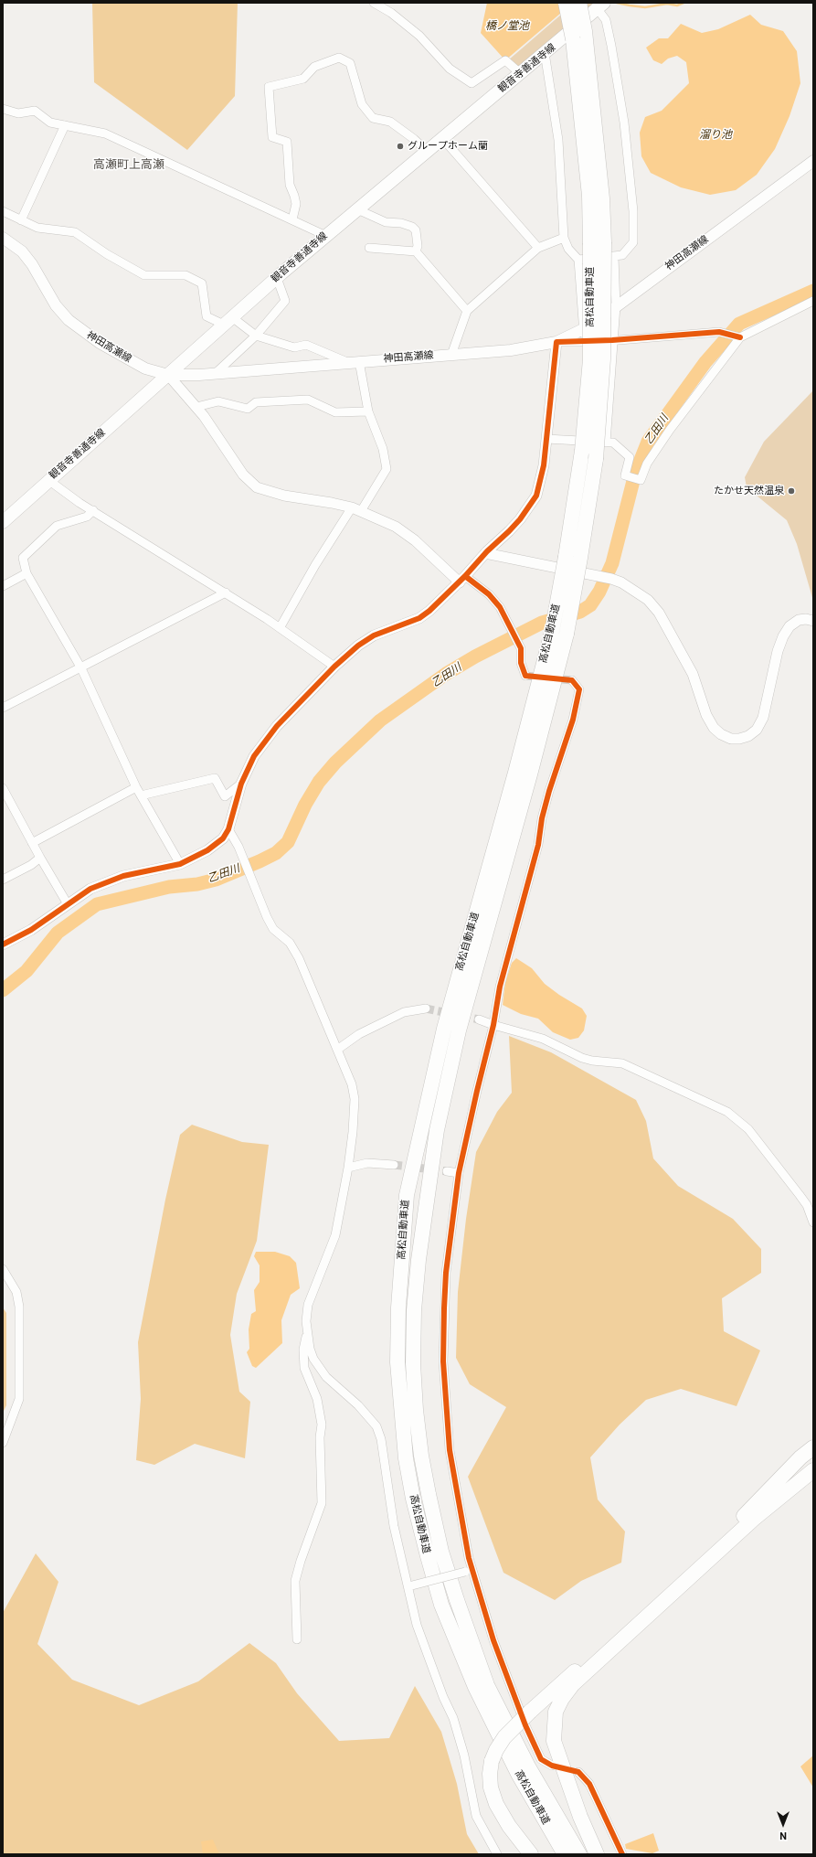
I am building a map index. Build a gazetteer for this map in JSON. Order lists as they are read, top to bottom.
{
  "streets": {
    "highway": ["高松自動車道"],
    "main road": ["観音寺善通寺線", "神田高瀬線"]
  },
  "crossings": [
    ["観音寺善通寺線", "神田高瀬線"]
  ],
  "districts": ["高瀬町上高瀬"],
  "water": ["橋ノ堂池", "溜り池", "乙田川"],
  "places": ["グループホーム蘭", "たかせ天然温泉"],
  "north": "bottom"
}
